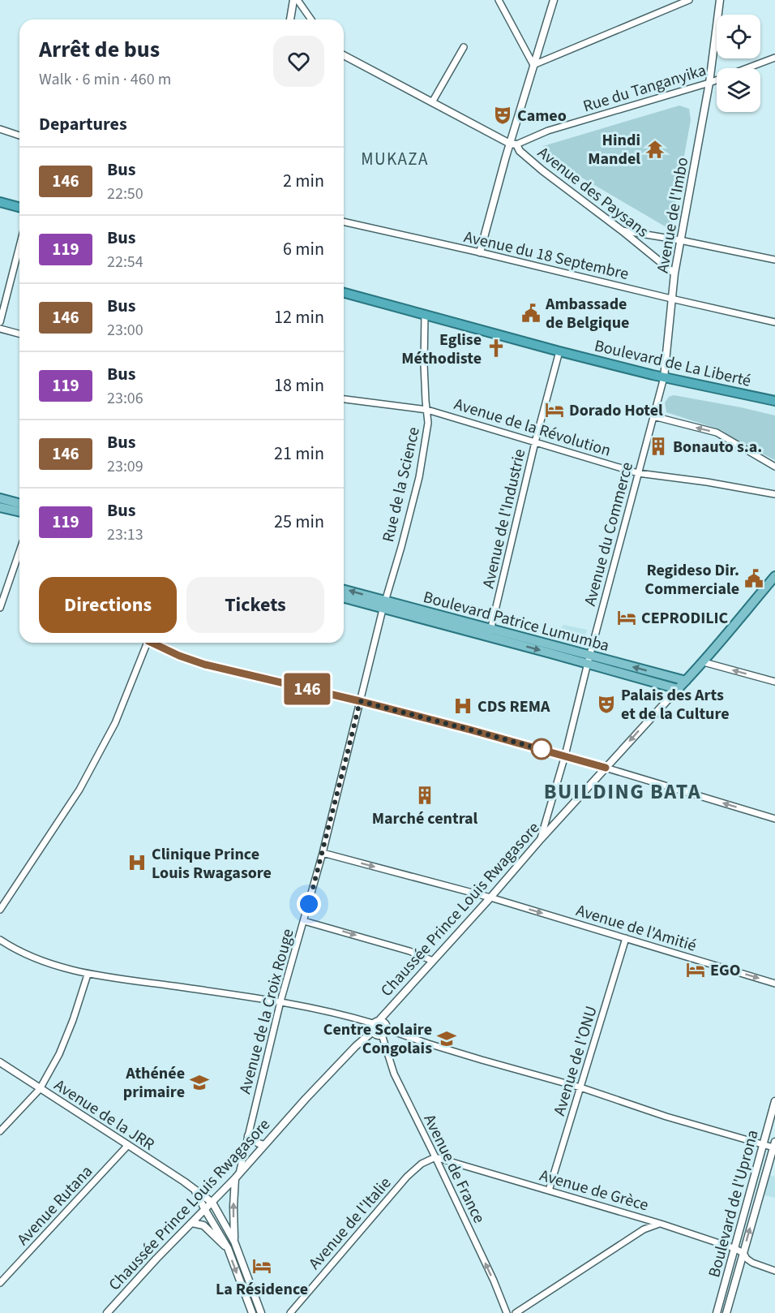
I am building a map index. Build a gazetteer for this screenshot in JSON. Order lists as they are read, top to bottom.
{
  "streets": {
    "highway": ["Boulevard de La Liberté"],
    "main road": ["Boulevard Patrice Lumumba", "Chaussée Prince Louis Rwagasore"],
    "street": [
      "Rue du Tanganyika",
      "Avenue des Paysans",
      "Avenue de l'Imbo",
      "Avenue du 18 Septembre",
      "Avenue de la Révolution",
      "Rue de la Science",
      "Avenue de l'Industrie",
      "Avenue du Commerce",
      "Avenue de l'Amitié",
      "Avenue de la Croix Rouge",
      "Avenue de l'ONU",
      "Avenue de la JRR",
      "Avenue de France",
      "Avenue de Grèce",
      "Boulevard de l'Uprona",
      "Avenue Rutana",
      "Avenue de l'Italie"
    ]
  },
  "crossings": [
    ["Rue du Tanganyika", "Avenue des Paysans"],
    ["Rue du Tanganyika", "Avenue de l'Imbo"],
    ["Avenue des Paysans", "Avenue de l'Imbo"],
    ["Avenue de l'Imbo", "Avenue du 18 Septembre"],
    ["Avenue de l'Imbo", "Boulevard de La Liberté"],
    ["Avenue de l'Imbo", "Avenue du Commerce"],
    ["Boulevard de La Liberté", "Rue de la Science"],
    ["Boulevard de La Liberté", "Avenue de l'Industrie"],
    ["Boulevard de La Liberté", "Avenue du Commerce"],
    ["Avenue de la Révolution", "Rue de la Science"],
    ["Avenue de la Révolution", "Avenue de l'Industrie"],
    ["Avenue de la Révolution", "Avenue du Commerce"],
    ["Rue de la Science", "Boulevard Patrice Lumumba"],
    ["Rue de la Science", "Avenue de la Croix Rouge"],
    ["Avenue de l'Industrie", "Boulevard Patrice Lumumba"],
    ["Avenue du Commerce", "Boulevard Patrice Lumumba"],
    ["Avenue du Commerce", "Chaussée Prince Louis Rwagasore"],
    ["Boulevard Patrice Lumumba", "Chaussée Prince Louis Rwagasore"],
    ["Boulevard Patrice Lumumba", "Avenue de la Croix Rouge"],
    ["Chaussée Prince Louis Rwagasore", "Avenue de l'Amitié"],
    ["Chaussée Prince Louis Rwagasore", "Avenue de la Croix Rouge"],
    ["Chaussée Prince Louis Rwagasore", "Avenue de la JRR"],
    ["Chaussée Prince Louis Rwagasore", "Avenue de France"],
    ["Avenue de l'Amitié", "Avenue de la Croix Rouge"],
    ["Avenue de l'Amitié", "Avenue de l'ONU"],
    ["Avenue de l'ONU", "Avenue de Grèce"],
    ["Avenue de la JRR", "Avenue Rutana"],
    ["Avenue de France", "Avenue de Grèce"],
    ["Avenue de France", "Avenue de l'Italie"],
    ["Avenue de Grèce", "Boulevard de l'Uprona"],
    ["Avenue de Grèce", "Avenue de l'Italie"]
  ],
  "one_way": ["Avenue de l'Amitié", "Avenue de France"],
  "districts": ["MUKAZA", "BUILDING BATA"],
  "places": {
    "theatre": ["Cameo", "Palais des Arts et de la Culture"],
    "temple": ["Hindi Mandel"],
    "public building": ["Ambassade de Belgique", "Regideso Dir. Commerciale"],
    "church": ["Eglise Méthodiste"],
    "hotel": [
      "Dorado Hotel",
      "CEPRODILIC",
      "EGO",
      "La Résidence"
    ],
    "building": ["Bonauto s.a.", "Marché central"],
    "hospital": ["CDS REMA", "Clinique Prince Louis Rwagasore"],
    "school or university": ["Centre Scolaire Congolais", "Athénée primaire"]
  },
  "lines": ["bus line 146"],
  "page": {
    "on_map": "146",
    "heading": [
      ["Arrêt de bus", "Walk · 6 min · 460 m"],
      "Departures"
    ],
    "list": [
      {
        "mark": "146",
        "name": "Bus",
        "note": "22:50",
        "value": "2 min"
      },
      {
        "mark": "119",
        "name": "Bus",
        "note": "22:54",
        "value": "6 min"
      },
      {
        "mark": "146",
        "name": "Bus",
        "note": "23:00",
        "value": "12 min"
      },
      {
        "mark": "119",
        "name": "Bus",
        "note": "23:06",
        "value": "18 min"
      },
      {
        "mark": "146",
        "name": "Bus",
        "note": "23:09",
        "value": "21 min"
      },
      {
        "mark": "119",
        "name": "Bus",
        "note": "23:13",
        "value": "25 min"
      }
    ],
    "buttons": ["Directions", "Tickets"]
  }
}
